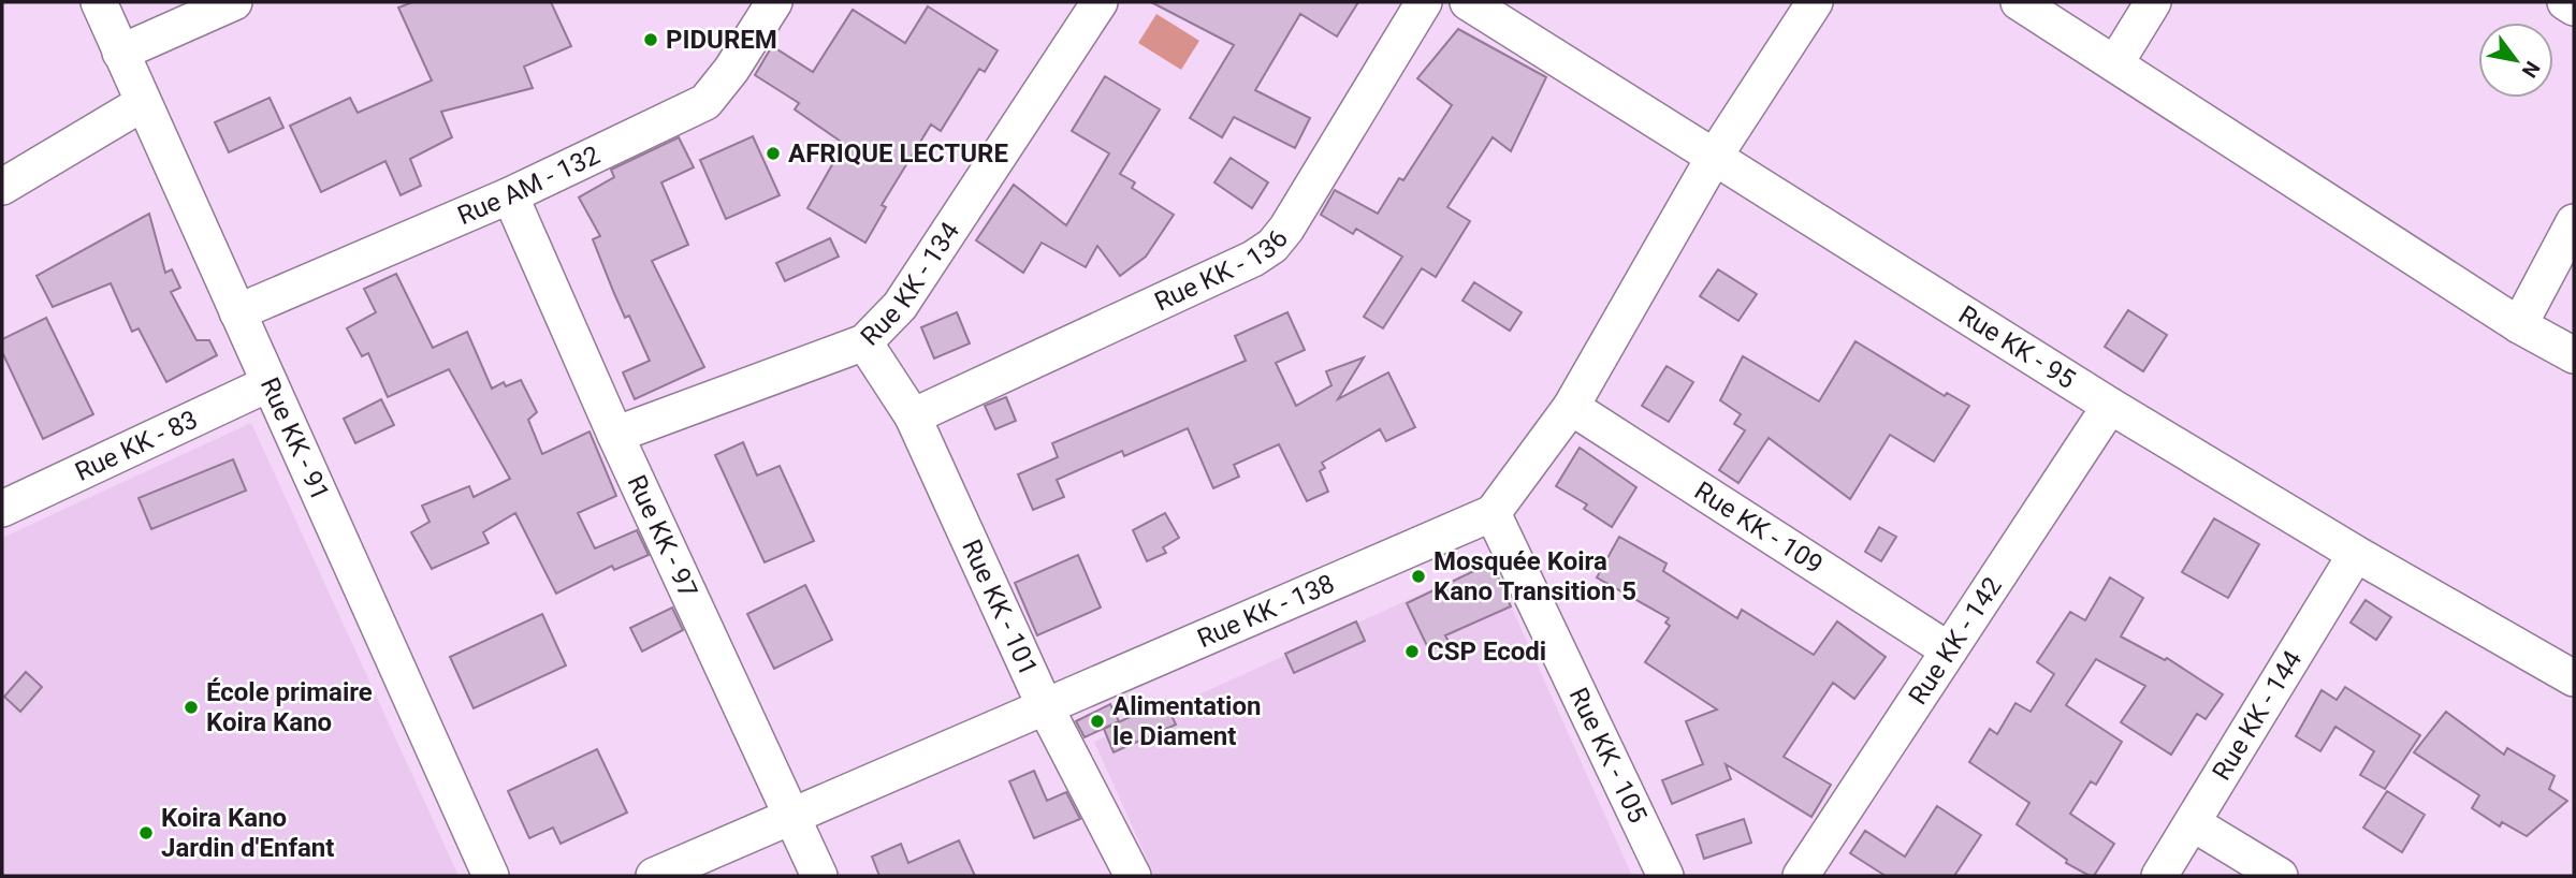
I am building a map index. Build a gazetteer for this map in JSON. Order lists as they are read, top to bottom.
{
  "streets": {
    "street": [
      "Rue AM - 132",
      "Rue KK - 136",
      "Rue KK - 134",
      "Rue KK - 95",
      "Rue KK - 91",
      "Rue KK - 83",
      "Rue KK - 109",
      "Rue KK - 97",
      "Rue KK - 101",
      "Rue KK - 138",
      "Rue KK - 142",
      "Rue KK - 144",
      "Rue KK - 105"
    ]
  },
  "crossings": [
    ["Rue AM - 132", "Rue KK - 91"],
    ["Rue AM - 132", "Rue KK - 97"],
    ["Rue KK - 136", "Rue KK - 101"],
    ["Rue KK - 134", "Rue KK - 97"],
    ["Rue KK - 134", "Rue KK - 101"],
    ["Rue KK - 95", "Rue KK - 142"],
    ["Rue KK - 95", "Rue KK - 144"],
    ["Rue KK - 91", "Rue KK - 83"],
    ["Rue KK - 109", "Rue KK - 142"],
    ["Rue KK - 97", "Rue KK - 138"],
    ["Rue KK - 101", "Rue KK - 138"],
    ["Rue KK - 138", "Rue KK - 105"]
  ],
  "places": [
    "PIDUREM",
    "AFRIQUE LECTURE",
    "Mosquée Koira Kano Transition 5",
    "CSP Ecodi",
    "École primaire Koira Kano",
    "Alimentation le Diament",
    "Koira Kano Jardin d'Enfant"
  ],
  "north": "bottom right"
}
